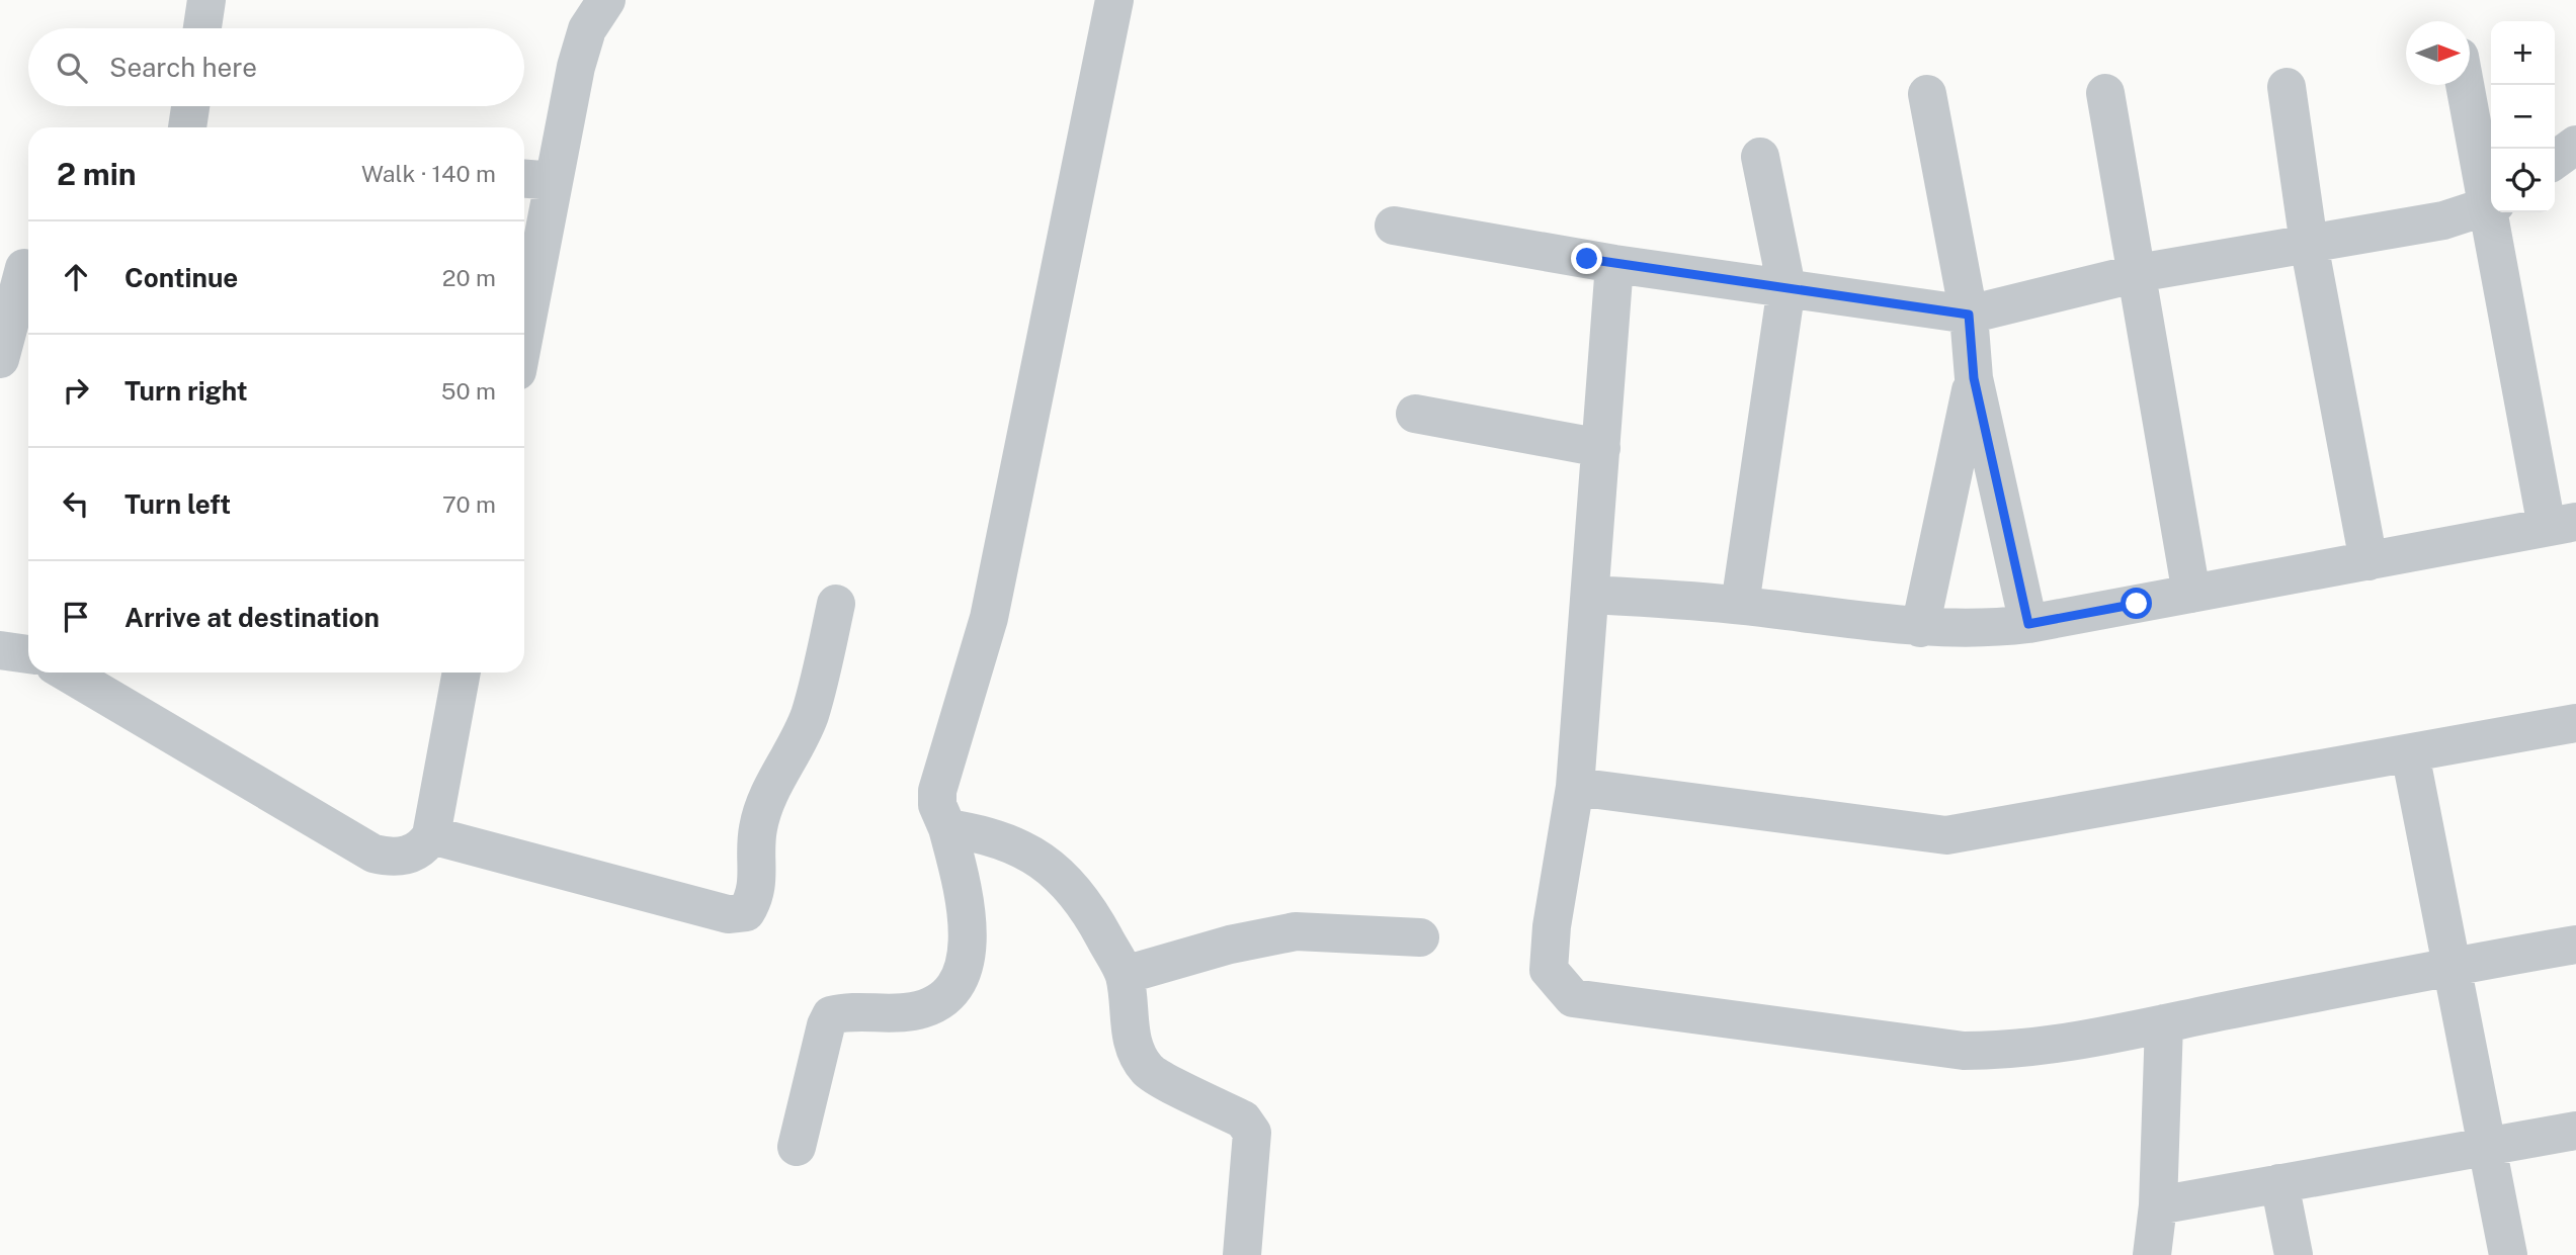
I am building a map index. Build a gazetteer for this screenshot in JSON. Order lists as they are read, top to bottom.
{
  "north": "right",
  "page": {
    "map_buttons": ["+", "−"],
    "search": "Search here",
    "heading": ["2 min", "Walk · 140 m"],
    "list": [
      ["Continue", "20 m"],
      ["Turn right", "50 m"],
      ["Turn left", "70 m"],
      "Arrive at destination"
    ]
  }
}
